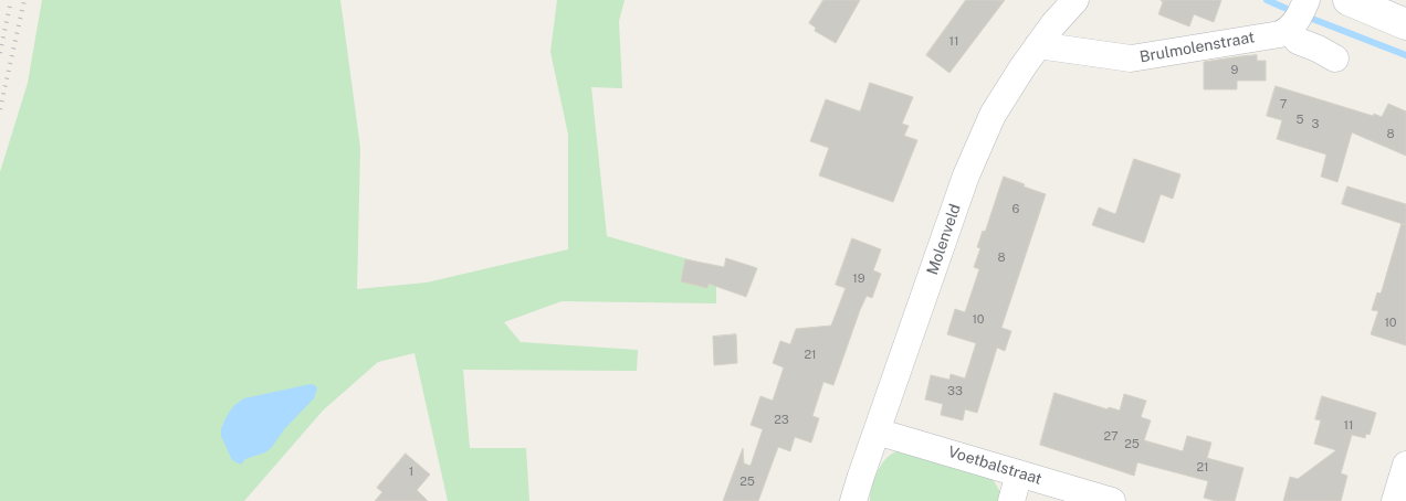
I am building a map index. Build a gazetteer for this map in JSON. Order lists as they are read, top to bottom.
{
  "streets": {
    "street": ["Brulmolenstraat", "Molenveld", "Voetbalstraat"]
  },
  "crossings": [
    ["Brulmolenstraat", "Molenveld"],
    ["Molenveld", "Voetbalstraat"]
  ],
  "house_numbers": [
    "11",
    "9",
    "7",
    "5",
    "3",
    "8",
    "6",
    "8",
    "19",
    "10",
    "10",
    "21",
    "33",
    "23",
    "11",
    "27",
    "25",
    "21",
    "1",
    "25"
  ]
}
